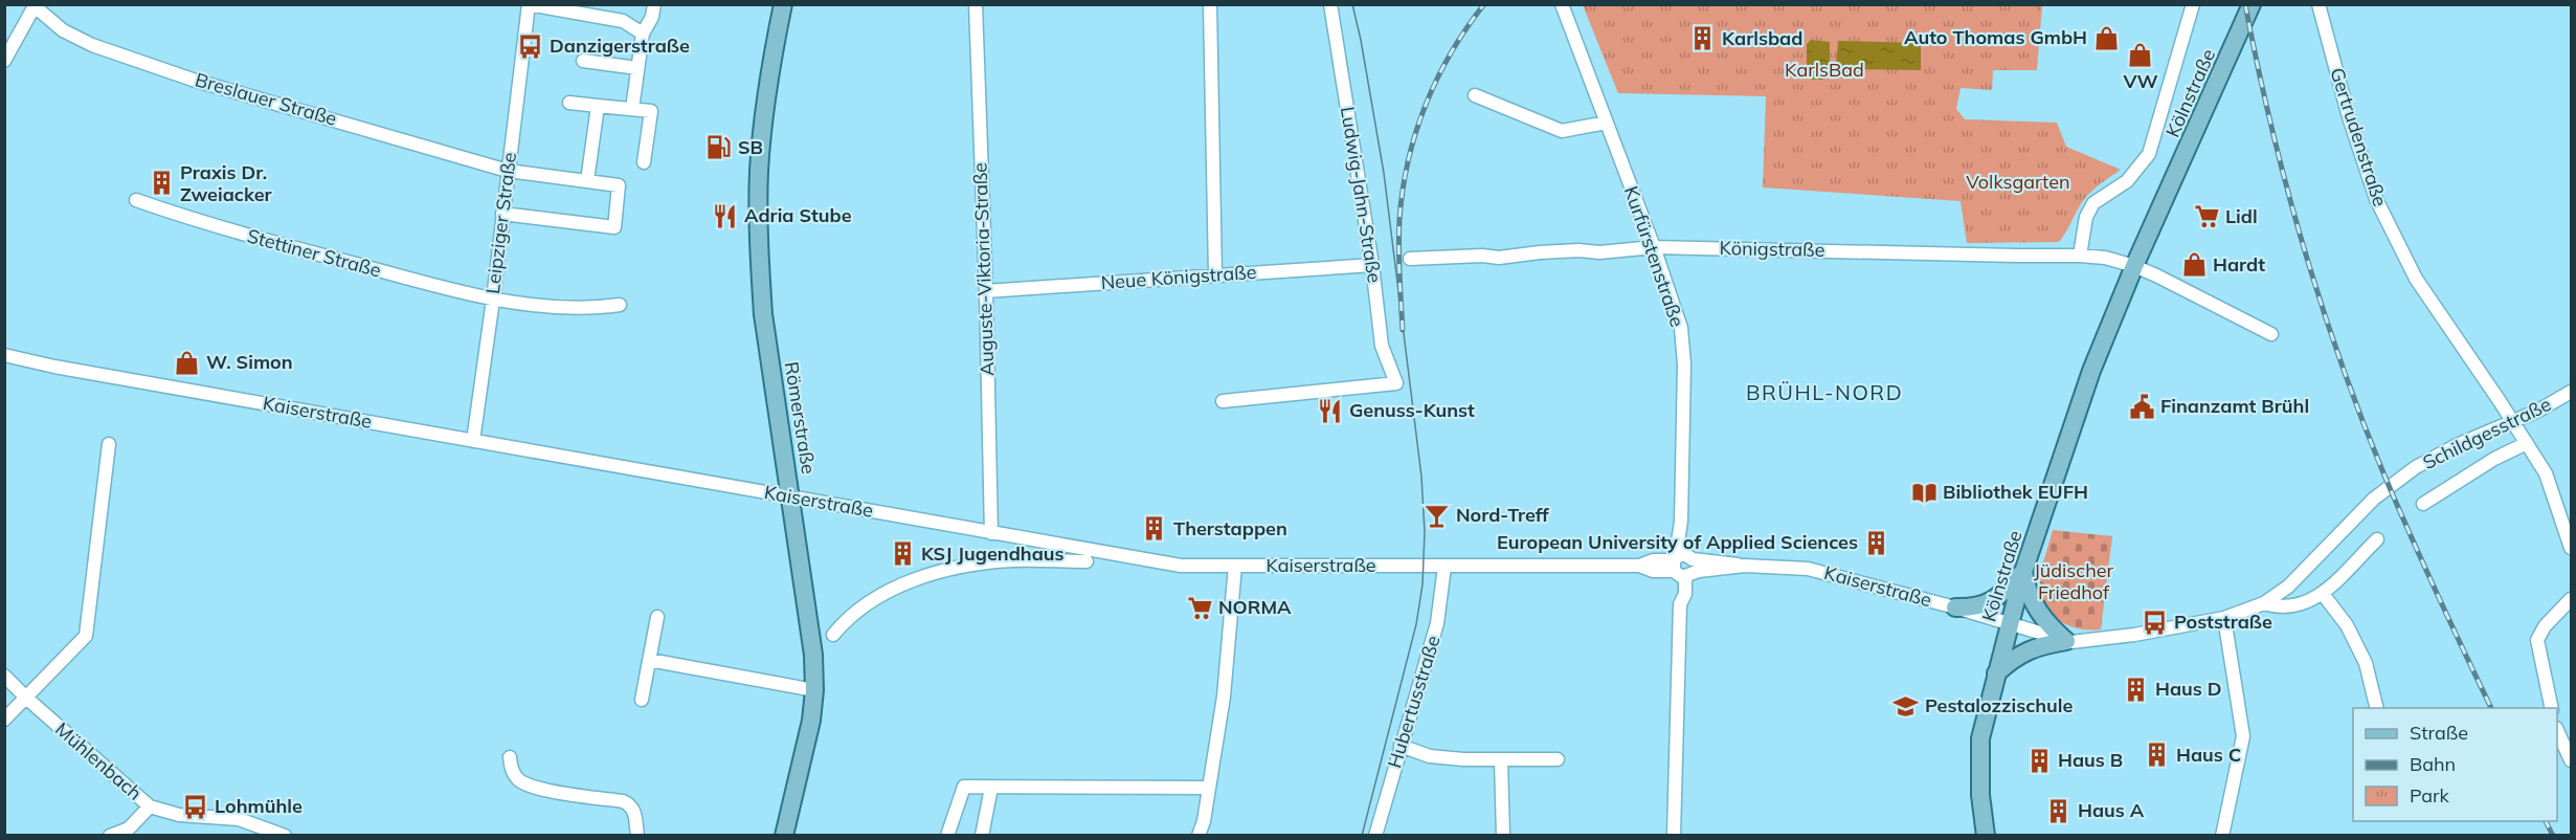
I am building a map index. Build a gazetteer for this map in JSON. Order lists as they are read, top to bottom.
{
  "streets": {
    "main road": ["Kölnstraße", "Römerstraße"],
    "street": [
      "Breslauer Straße",
      "Gertrudenstraße",
      "Ludwig-Jahn-Straße",
      "Leipziger Straße",
      "Königstraße",
      "Stettiner Straße",
      "Kurfürstenstraße",
      "Auguste-Viktoria-Straße",
      "Neue Königstraße",
      "Kaiserstraße",
      "Schildgesstraße",
      "Hubertusstraße",
      "Mühlenbach"
    ]
  },
  "crossings": [
    ["Kölnstraße", "Königstraße"],
    ["Kölnstraße", "Kaiserstraße"],
    ["Kölnstraße", "Schildgesstraße"],
    ["Breslauer Straße", "Leipziger Straße"],
    ["Gertrudenstraße", "Schildgesstraße"],
    ["Ludwig-Jahn-Straße", "Neue Königstraße"],
    ["Leipziger Straße", "Stettiner Straße"],
    ["Leipziger Straße", "Kaiserstraße"],
    ["Königstraße", "Kurfürstenstraße"],
    ["Kurfürstenstraße", "Kaiserstraße"],
    ["Auguste-Viktoria-Straße", "Neue Königstraße"],
    ["Auguste-Viktoria-Straße", "Kaiserstraße"],
    ["Kaiserstraße", "Römerstraße"],
    ["Kaiserstraße", "Schildgesstraße"],
    ["Kaiserstraße", "Hubertusstraße"]
  ],
  "districts": ["BRÜHL-NORD"],
  "parks": ["KarlsBad", "Volksgarten", "Jüdischer Friedhof"],
  "places": {
    "shop": [
      "Auto Thomas GmbH",
      "VW",
      "Hardt",
      "W. Simon"
    ],
    "building": [
      "Karlsbad",
      "Praxis Dr. Zweiacker",
      "Therstappen",
      "European University of Applied Sciences",
      "KSJ Jugendhaus",
      "Haus D",
      "Haus C",
      "Haus B",
      "Haus A"
    ],
    "bus stop": ["Danzigerstraße", "Poststraße", "Lohmühle"],
    "fuel station": ["SB"],
    "restaurant": ["Adria Stube", "Genuss-Kunst"],
    "supermarket": ["Lidl", "NORMA"],
    "public building": ["Finanzamt Brühl"],
    "library": ["Bibliothek EUFH"],
    "bar": ["Nord-Treff"],
    "school or university": ["Pestalozzischule"]
  },
  "legend": ["Straße", "Bahn", "Park"]
}
